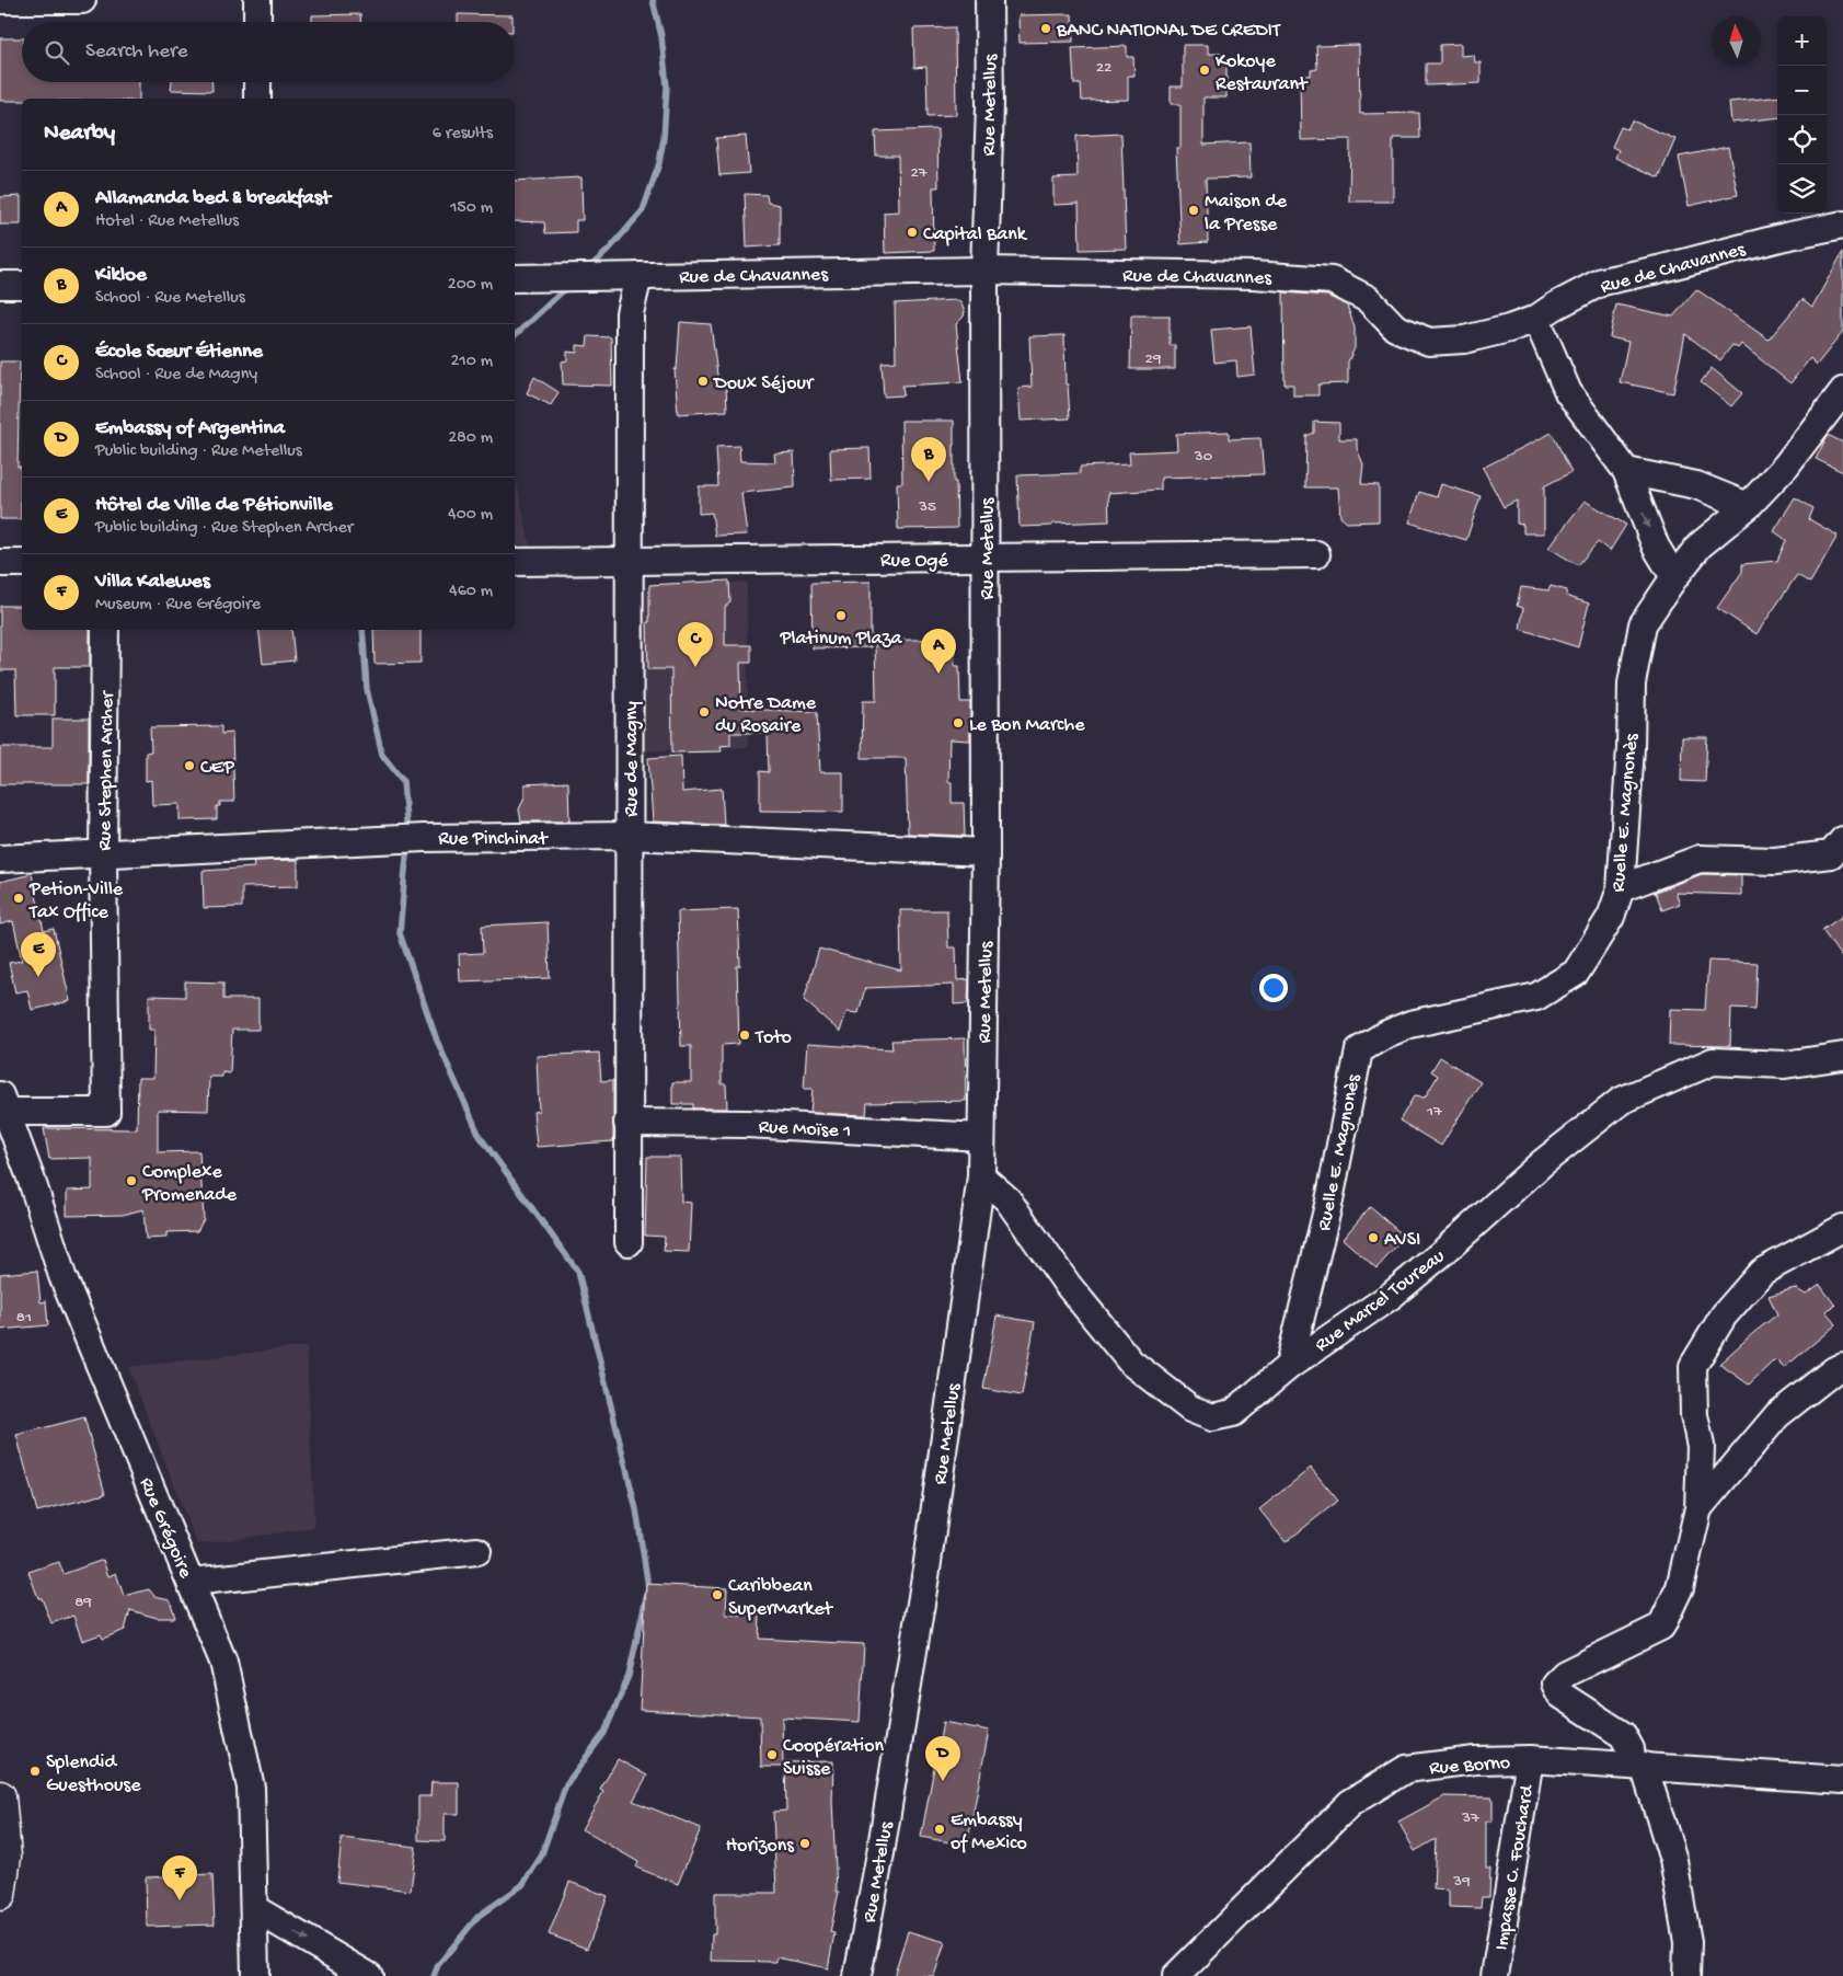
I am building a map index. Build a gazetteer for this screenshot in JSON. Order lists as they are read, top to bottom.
{
  "streets": {
    "street": [
      "Rue Metellus",
      "Rue de Chavannes",
      "Rue Ogé",
      "Rue de Magny",
      "Rue Stephen Archer",
      "Ruelle E. Magnonès",
      "Rue Pinchinat",
      "Rue Moïse 1",
      "Rue Marcel Toureau",
      "Rue Grégoire",
      "Rue Borno",
      "Impasse C. Fouchard"
    ]
  },
  "crossings": [
    ["Rue Metellus", "Rue de Chavannes"],
    ["Rue Metellus", "Rue Ogé"],
    ["Rue Metellus", "Rue Pinchinat"],
    ["Rue Metellus", "Rue Moïse 1"],
    ["Rue Metellus", "Rue Marcel Toureau"],
    ["Rue de Chavannes", "Rue de Magny"],
    ["Rue Ogé", "Rue de Magny"],
    ["Rue de Magny", "Rue Pinchinat"],
    ["Rue de Magny", "Rue Moïse 1"],
    ["Rue Stephen Archer", "Rue Pinchinat"],
    ["Rue Stephen Archer", "Rue Grégoire"],
    ["Ruelle E. Magnonès", "Rue Marcel Toureau"],
    ["Rue Borno", "Impasse C. Fouchard"]
  ],
  "places": [
    "BANC NATIONAL DE CREDIT",
    "Kokoye Restaurant",
    "Maison de la Presse",
    "Capital Bank",
    "Doux Séjour",
    "Platinum Plaza",
    "Notre Dame du Rosaire",
    "Le Bon Marche",
    "CEP",
    "Petion-Ville Tax Office",
    "Toto",
    "Complexe Promenade",
    "AVSI",
    "Caribbean SuperMarket",
    "Coopération Suisse",
    "Splendid Guesthouse",
    "Embassy of Mexico",
    "Horizons"
  ],
  "house_numbers": [
    "22",
    "27",
    "29",
    "30",
    "35",
    "17",
    "81",
    "89",
    "37",
    "39"
  ],
  "north": "top",
  "page": {
    "map_buttons": ["+", "−"],
    "search": "Search here",
    "heading": ["Nearby", "6 results"],
    "list": [
      {
        "mark": "A",
        "name": "Allamanda bed & breakfast",
        "note": "Hotel · Rue Metellus",
        "value": "150 m"
      },
      {
        "mark": "B",
        "name": "Kikloe",
        "note": "School · Rue Metellus",
        "value": "200 m"
      },
      {
        "mark": "C",
        "name": "École Sœur Étienne",
        "note": "School · Rue de Magny",
        "value": "210 m"
      },
      {
        "mark": "D",
        "name": "Embassy of Argentina",
        "note": "Public building · Rue Metellus",
        "value": "280 m"
      },
      {
        "mark": "E",
        "name": "Hôtel de Ville de Pétionville",
        "note": "Public building · Rue Stephen Archer",
        "value": "400 m"
      },
      {
        "mark": "F",
        "name": "Villa Kalewes",
        "note": "Museum · Rue Grégoire",
        "value": "460 m"
      }
    ],
    "pins": [
      "B",
      "C",
      "A",
      "E",
      "D",
      "F"
    ]
  }
}
